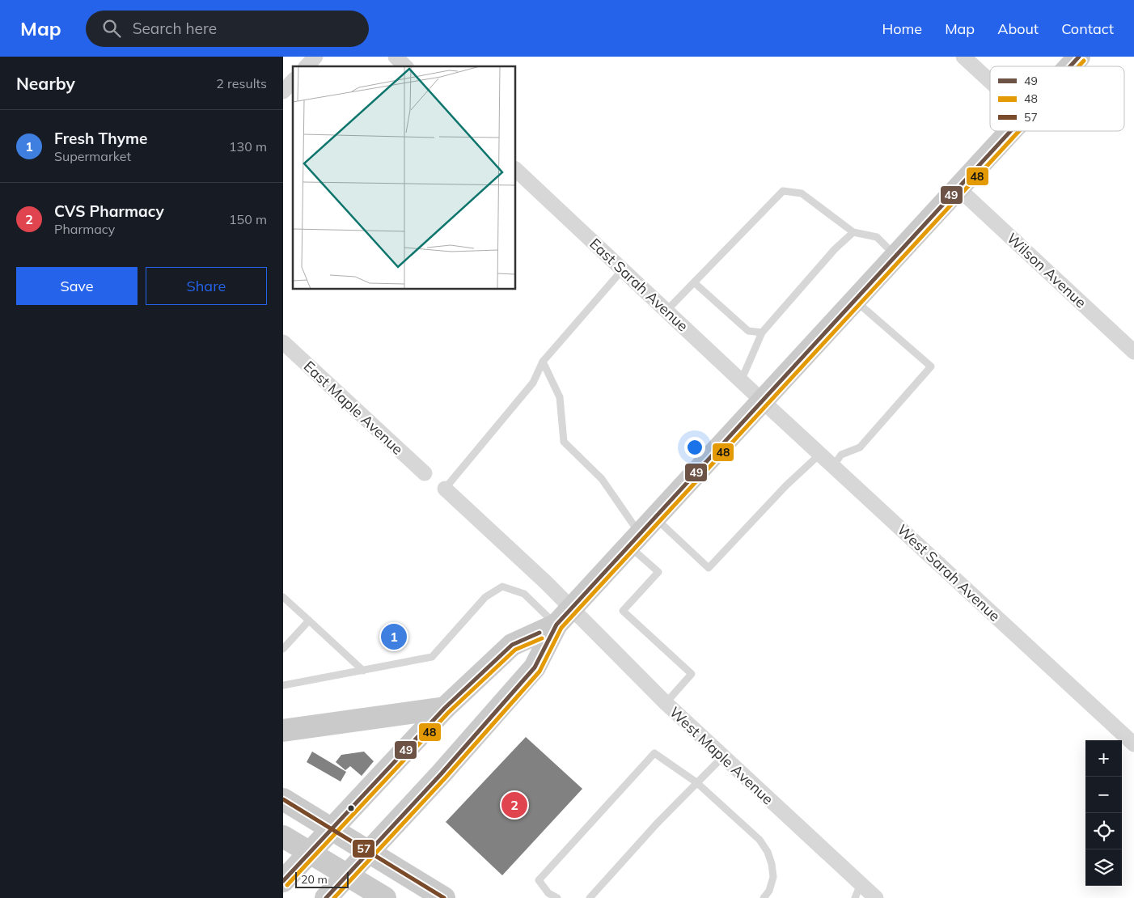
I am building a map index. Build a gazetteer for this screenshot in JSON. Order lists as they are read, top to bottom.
{
  "streets": {
    "street": [
      "Wilson Avenue",
      "East Sarah Avenue",
      "East Maple Avenue",
      "West Sarah Avenue",
      "West Maple Avenue"
    ]
  },
  "crossings": [
    ["East Sarah Avenue", "West Sarah Avenue"]
  ],
  "lines": ["transit line 49", "transit line 48", "transit line 57"],
  "legend": ["49", "48", "57"],
  "scale_bar": "20 m",
  "page": {
    "header": "Map",
    "search": "Search here",
    "nav": [
      "Home",
      "Map",
      "About",
      "Contact"
    ],
    "heading": ["Nearby", "2 results"],
    "list": [
      {
        "mark": "1",
        "name": "Fresh Thyme",
        "note": "Supermarket",
        "value": "130 m"
      },
      {
        "mark": "2",
        "name": "CVS Pharmacy",
        "note": "Pharmacy",
        "value": "150 m"
      }
    ],
    "buttons": ["Save", "Share"],
    "pins": ["1", "2"],
    "map_buttons": ["+", "−"],
    "scale": "20 m"
  }
}
